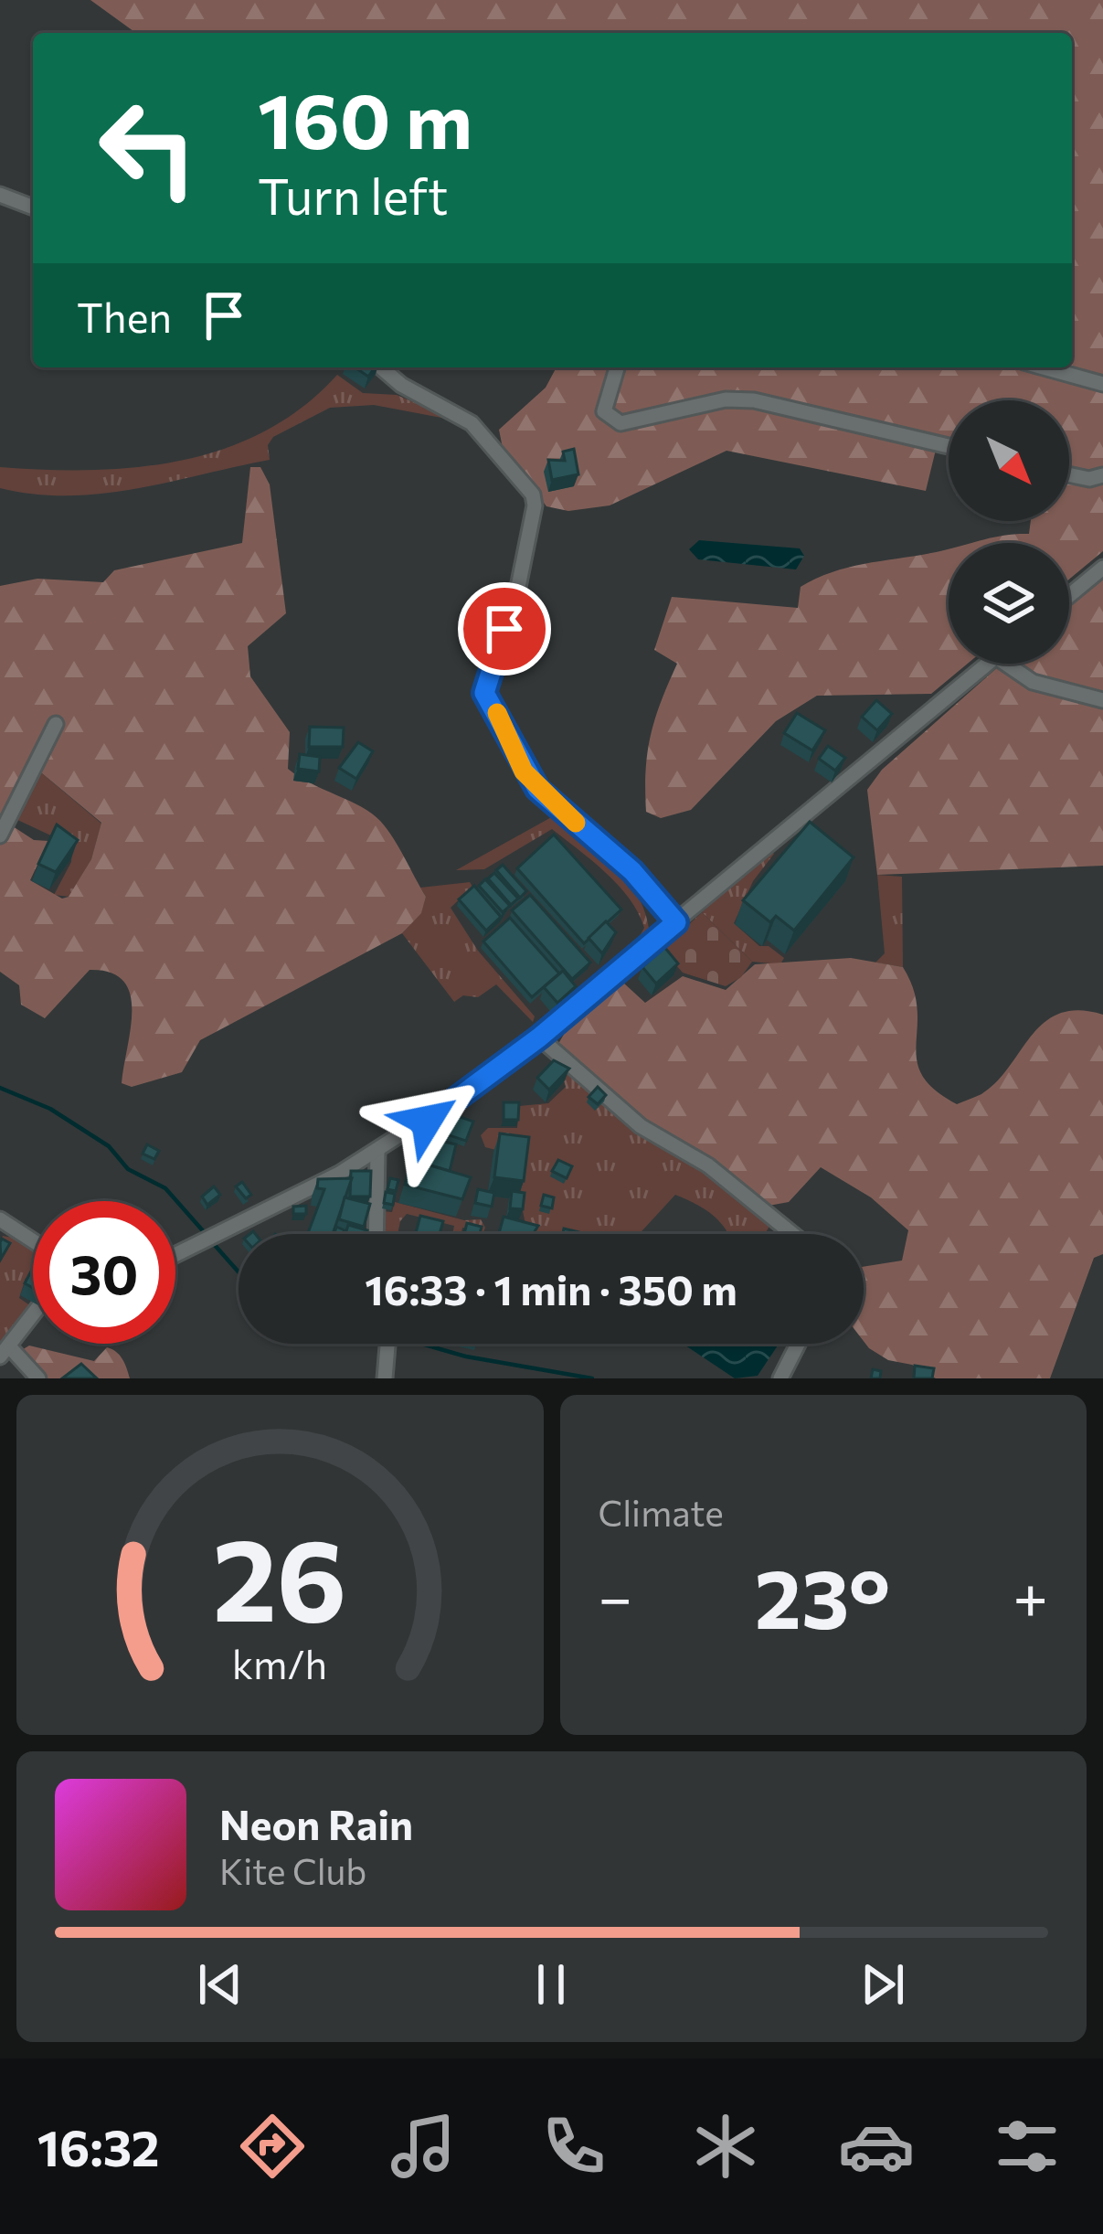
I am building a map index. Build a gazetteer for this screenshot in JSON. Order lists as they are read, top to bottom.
{
  "north": "bottom right",
  "page": {
    "turn": ["160 m", "Turn left"],
    "then": "Then",
    "limit": "30",
    "trip": "16:33 · 1 min · 350 m",
    "tile": "Climate",
    "heat": ["−", "23°", "+"],
    "song": ["Neon Rain", "Kite Club"],
    "tabs": "16:32",
    "gauge": ["26", "km/h"]
  }
}
